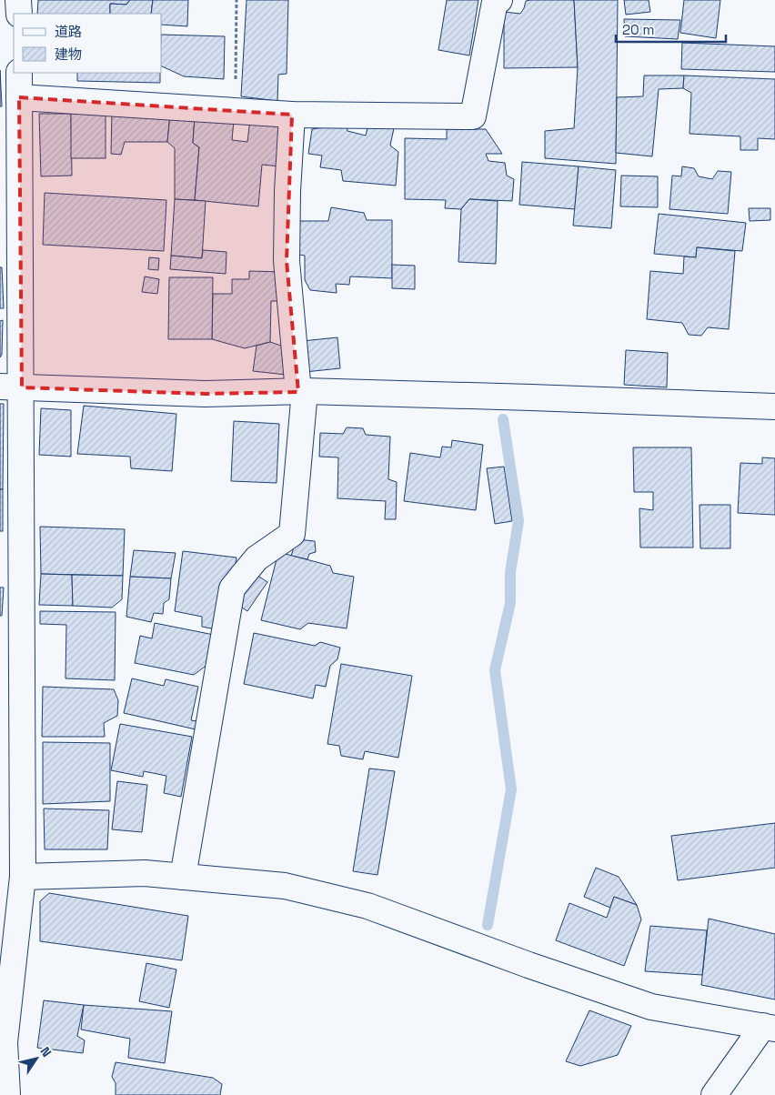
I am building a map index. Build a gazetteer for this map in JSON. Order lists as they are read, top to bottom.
{
  "legend": ["道路", "建物"],
  "scale_bar": "20 m",
  "north": "top right"
}
